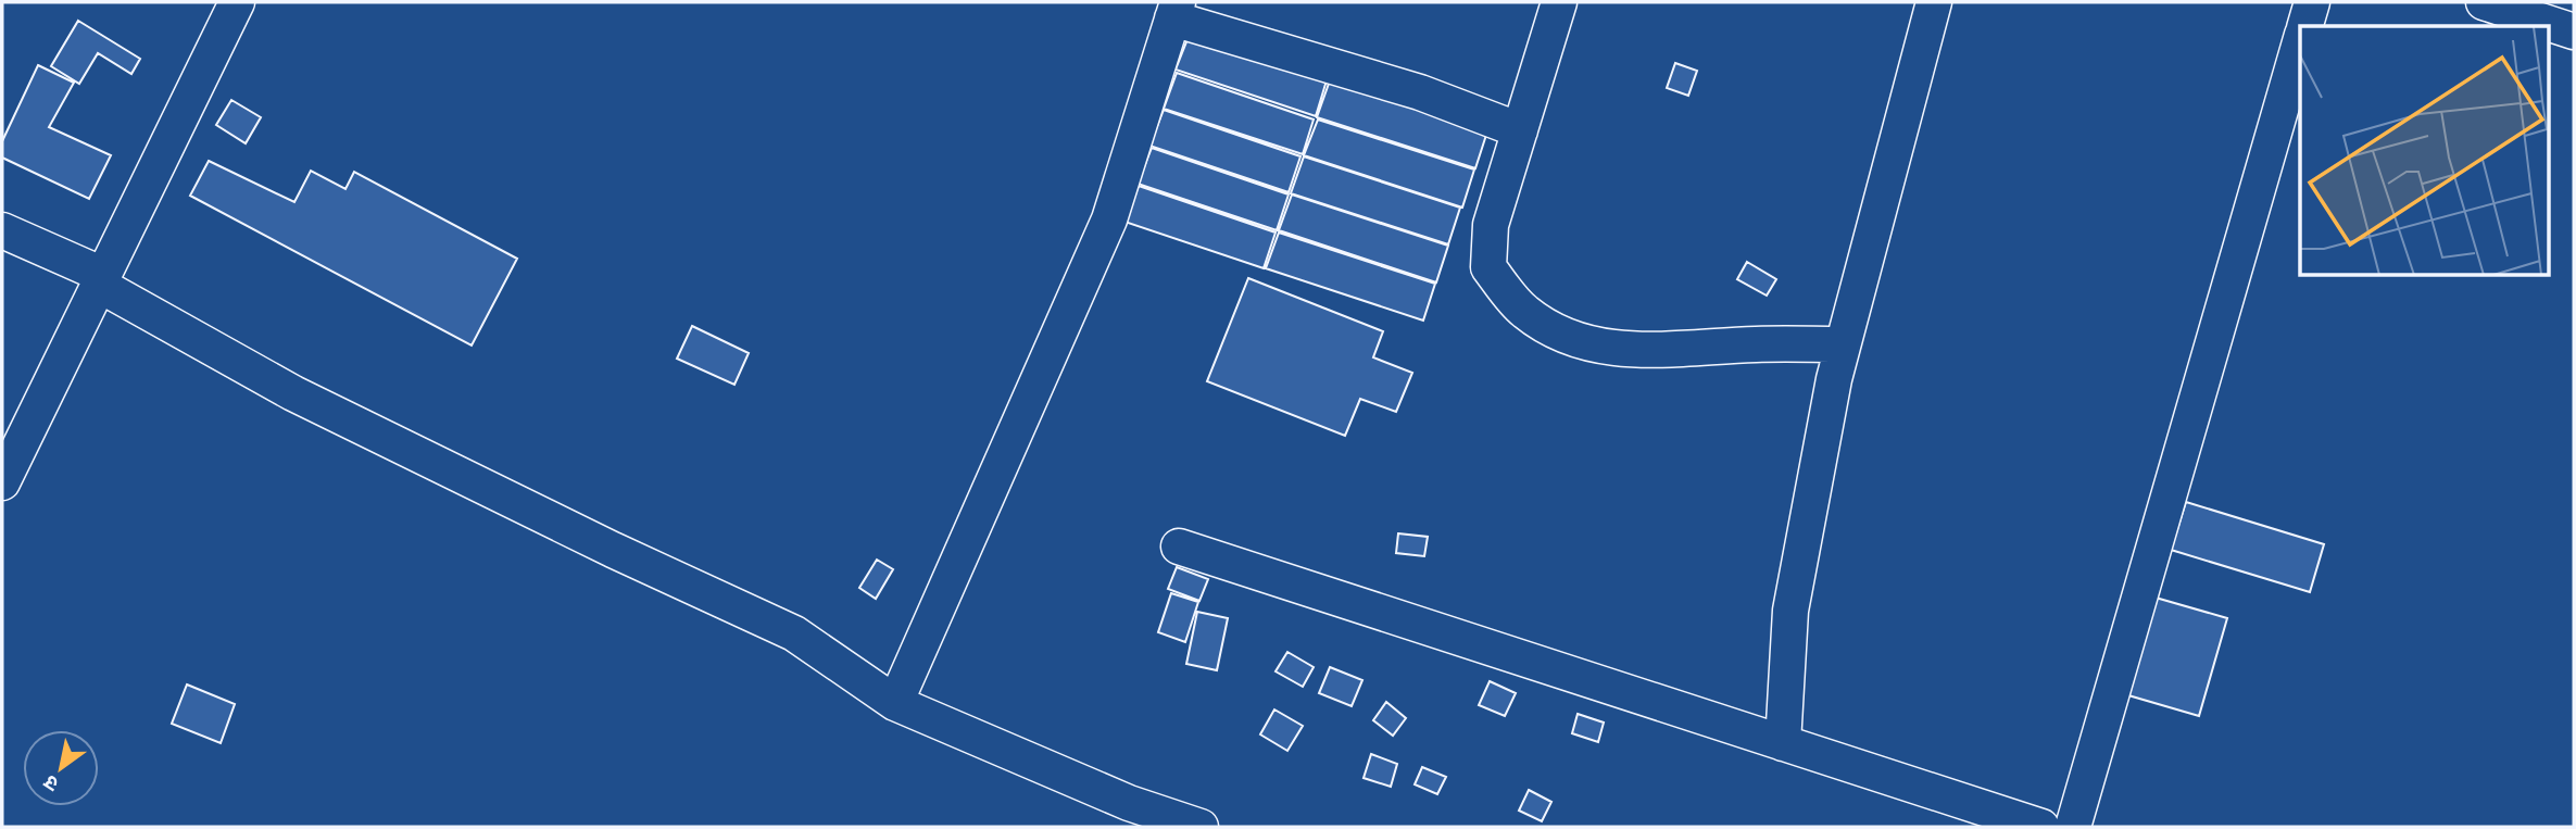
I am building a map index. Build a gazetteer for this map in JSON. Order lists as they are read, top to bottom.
{
  "north": "bottom left"
}
